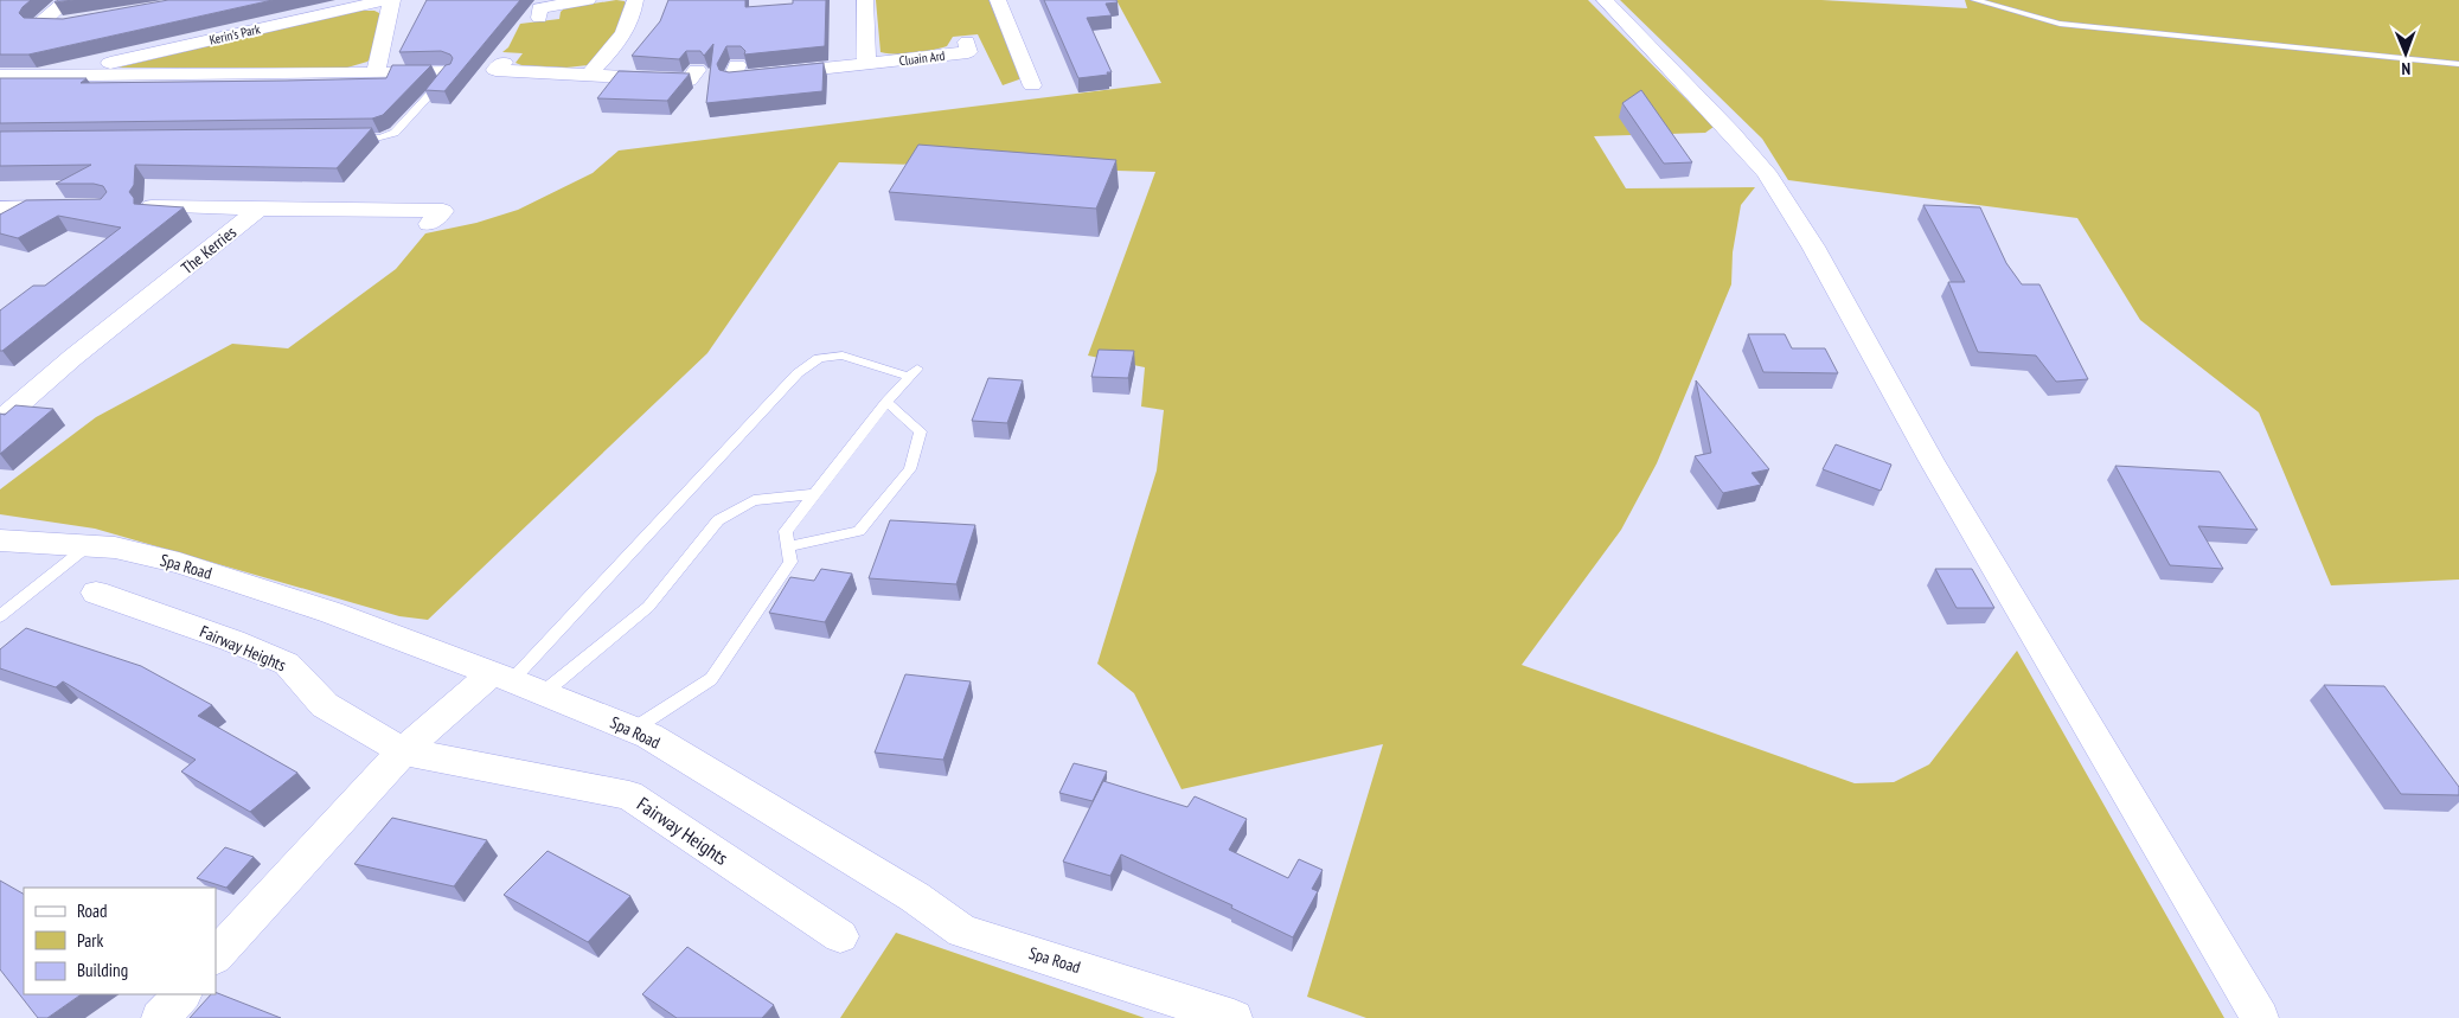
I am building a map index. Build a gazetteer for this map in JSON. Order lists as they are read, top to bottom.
{
  "streets": {
    "street": [
      "Kerin's Park",
      "Cluain Ard",
      "The Kerries",
      "Spa Road",
      "Fairway Heights"
    ]
  },
  "legend": ["Road", "Park", "Building"],
  "north": "bottom"
}
